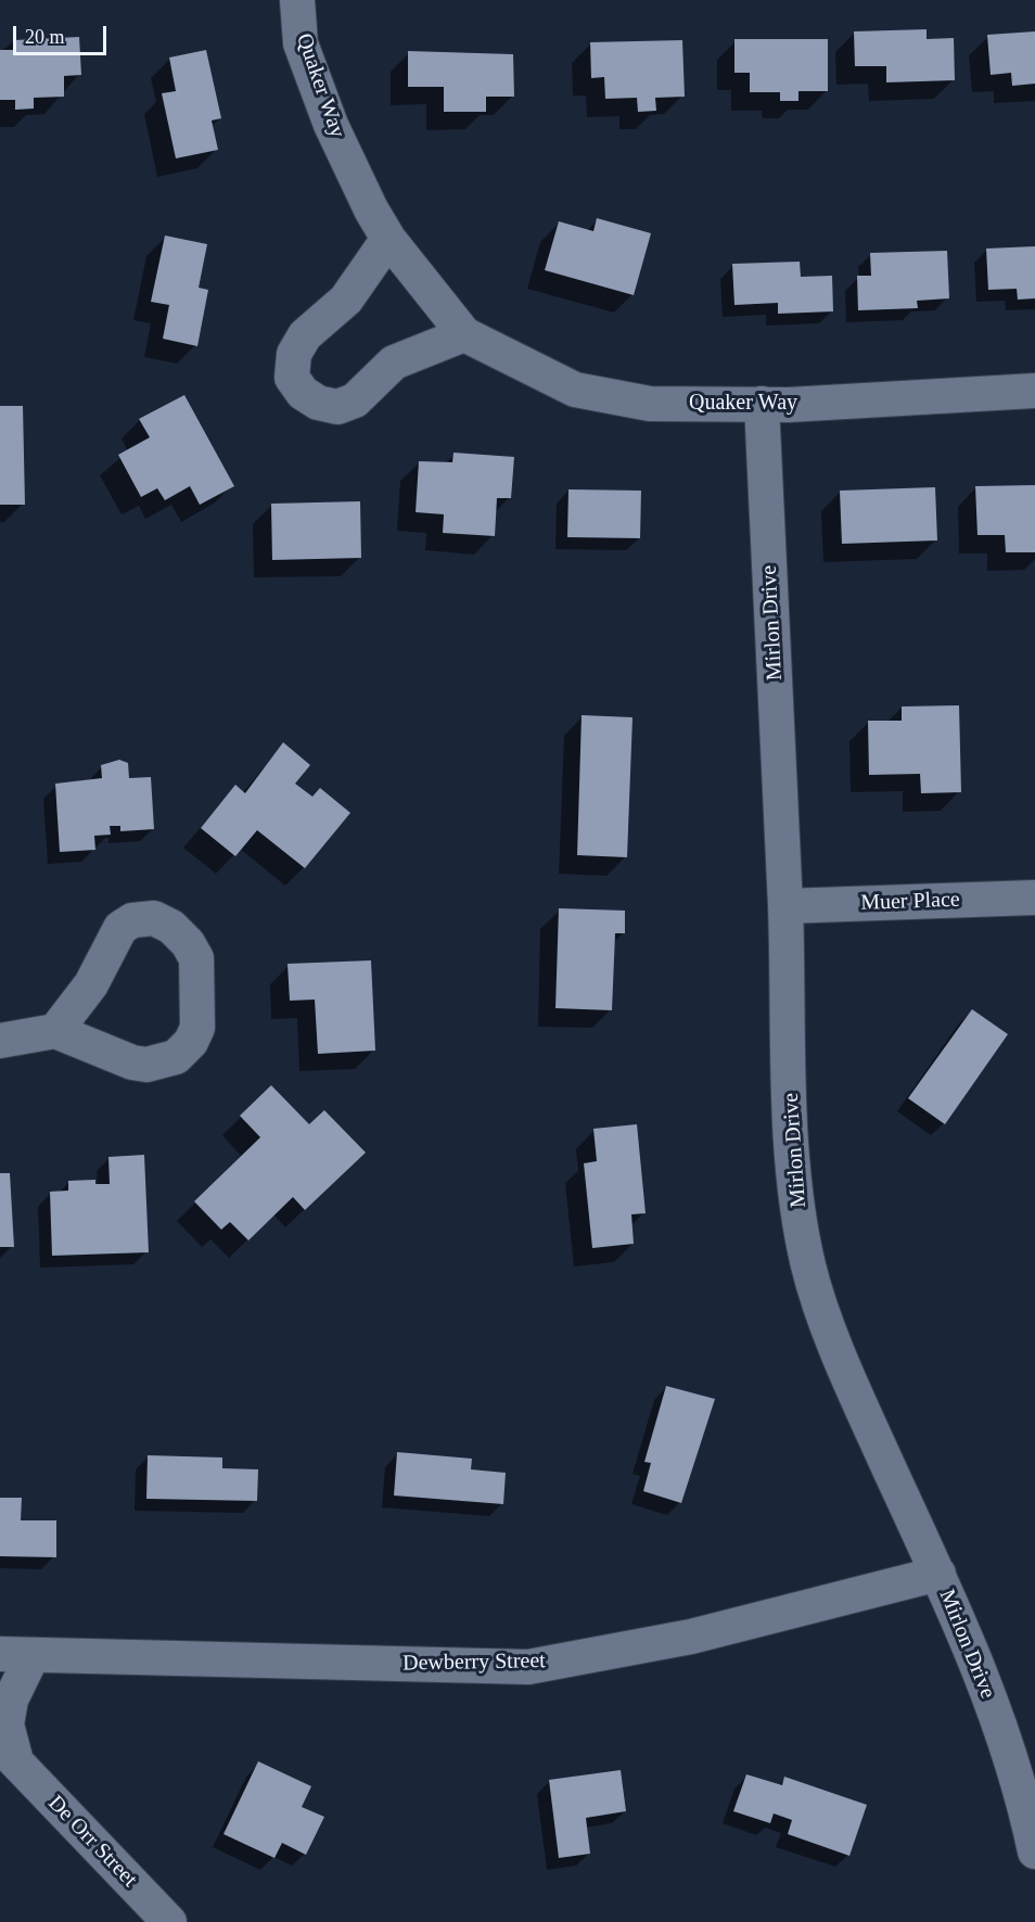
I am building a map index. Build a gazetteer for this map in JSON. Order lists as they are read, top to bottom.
{
  "streets": {
    "street": [
      "Quaker Way",
      "Mirlon Drive",
      "Muer Place",
      "Dewberry Street",
      "De Orr Street"
    ]
  },
  "crossings": [
    ["Quaker Way", "Mirlon Drive"],
    ["Mirlon Drive", "Muer Place"],
    ["Mirlon Drive", "Dewberry Street"],
    ["Dewberry Street", "De Orr Street"]
  ],
  "scale_bar": "20 m"
}
